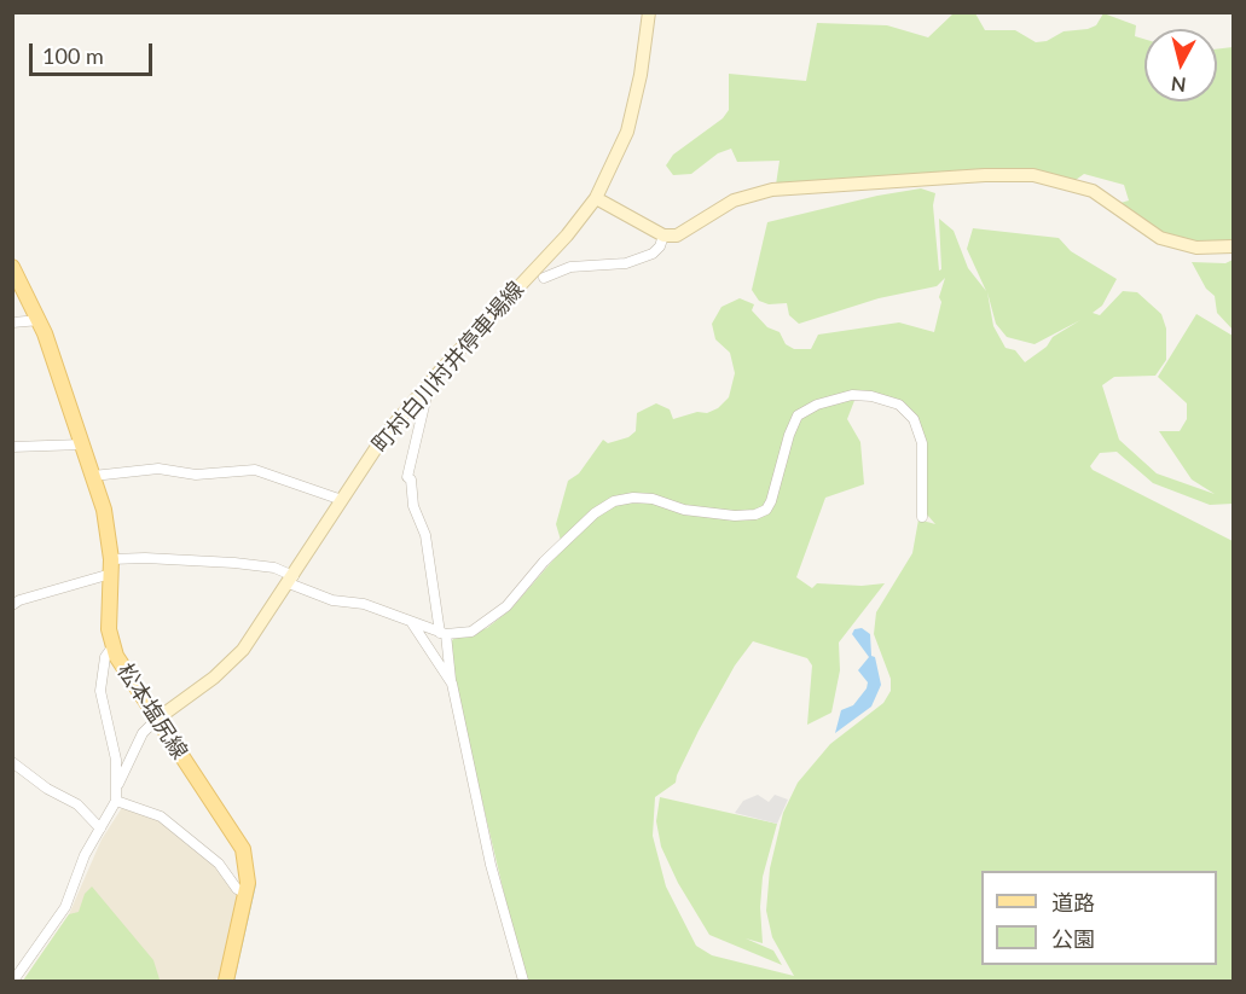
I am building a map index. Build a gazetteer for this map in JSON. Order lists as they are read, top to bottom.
{
  "streets": {
    "main road": ["町村白川村井停車場線", "松本塩尻線"]
  },
  "crossings": [
    ["町村白川村井停車場線", "松本塩尻線"]
  ],
  "legend": ["道路", "公園"],
  "scale_bar": "100 m",
  "north": "bottom"
}
